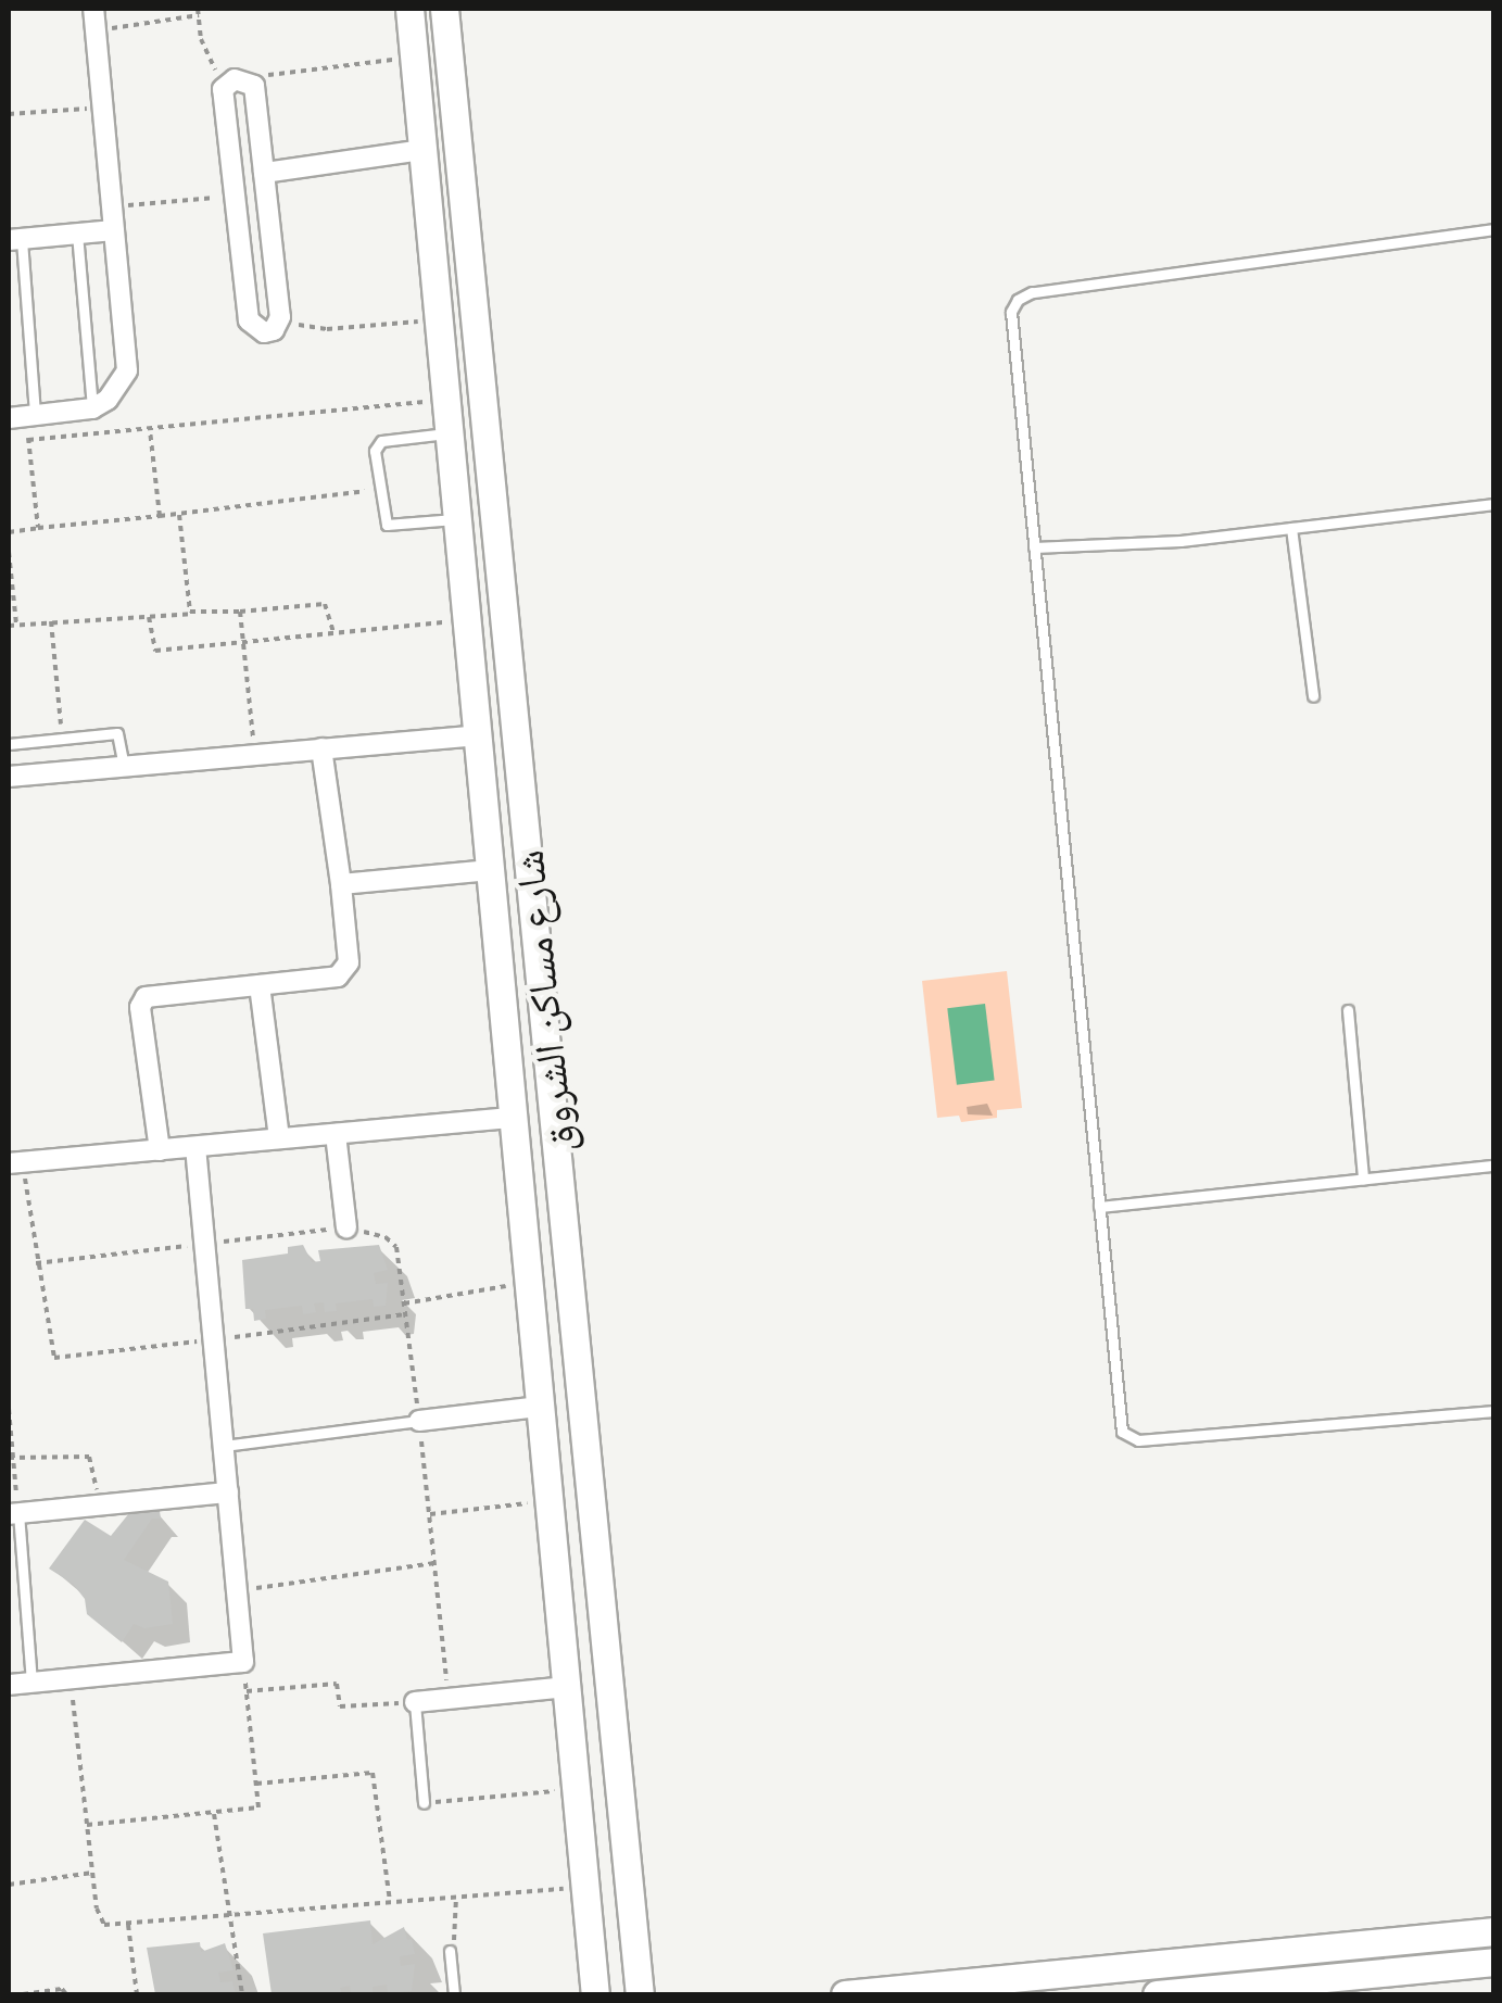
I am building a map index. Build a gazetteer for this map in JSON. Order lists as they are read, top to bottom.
{
  "streets": {
    "street": ["شارع مساكن الشروق"]
  }
}
